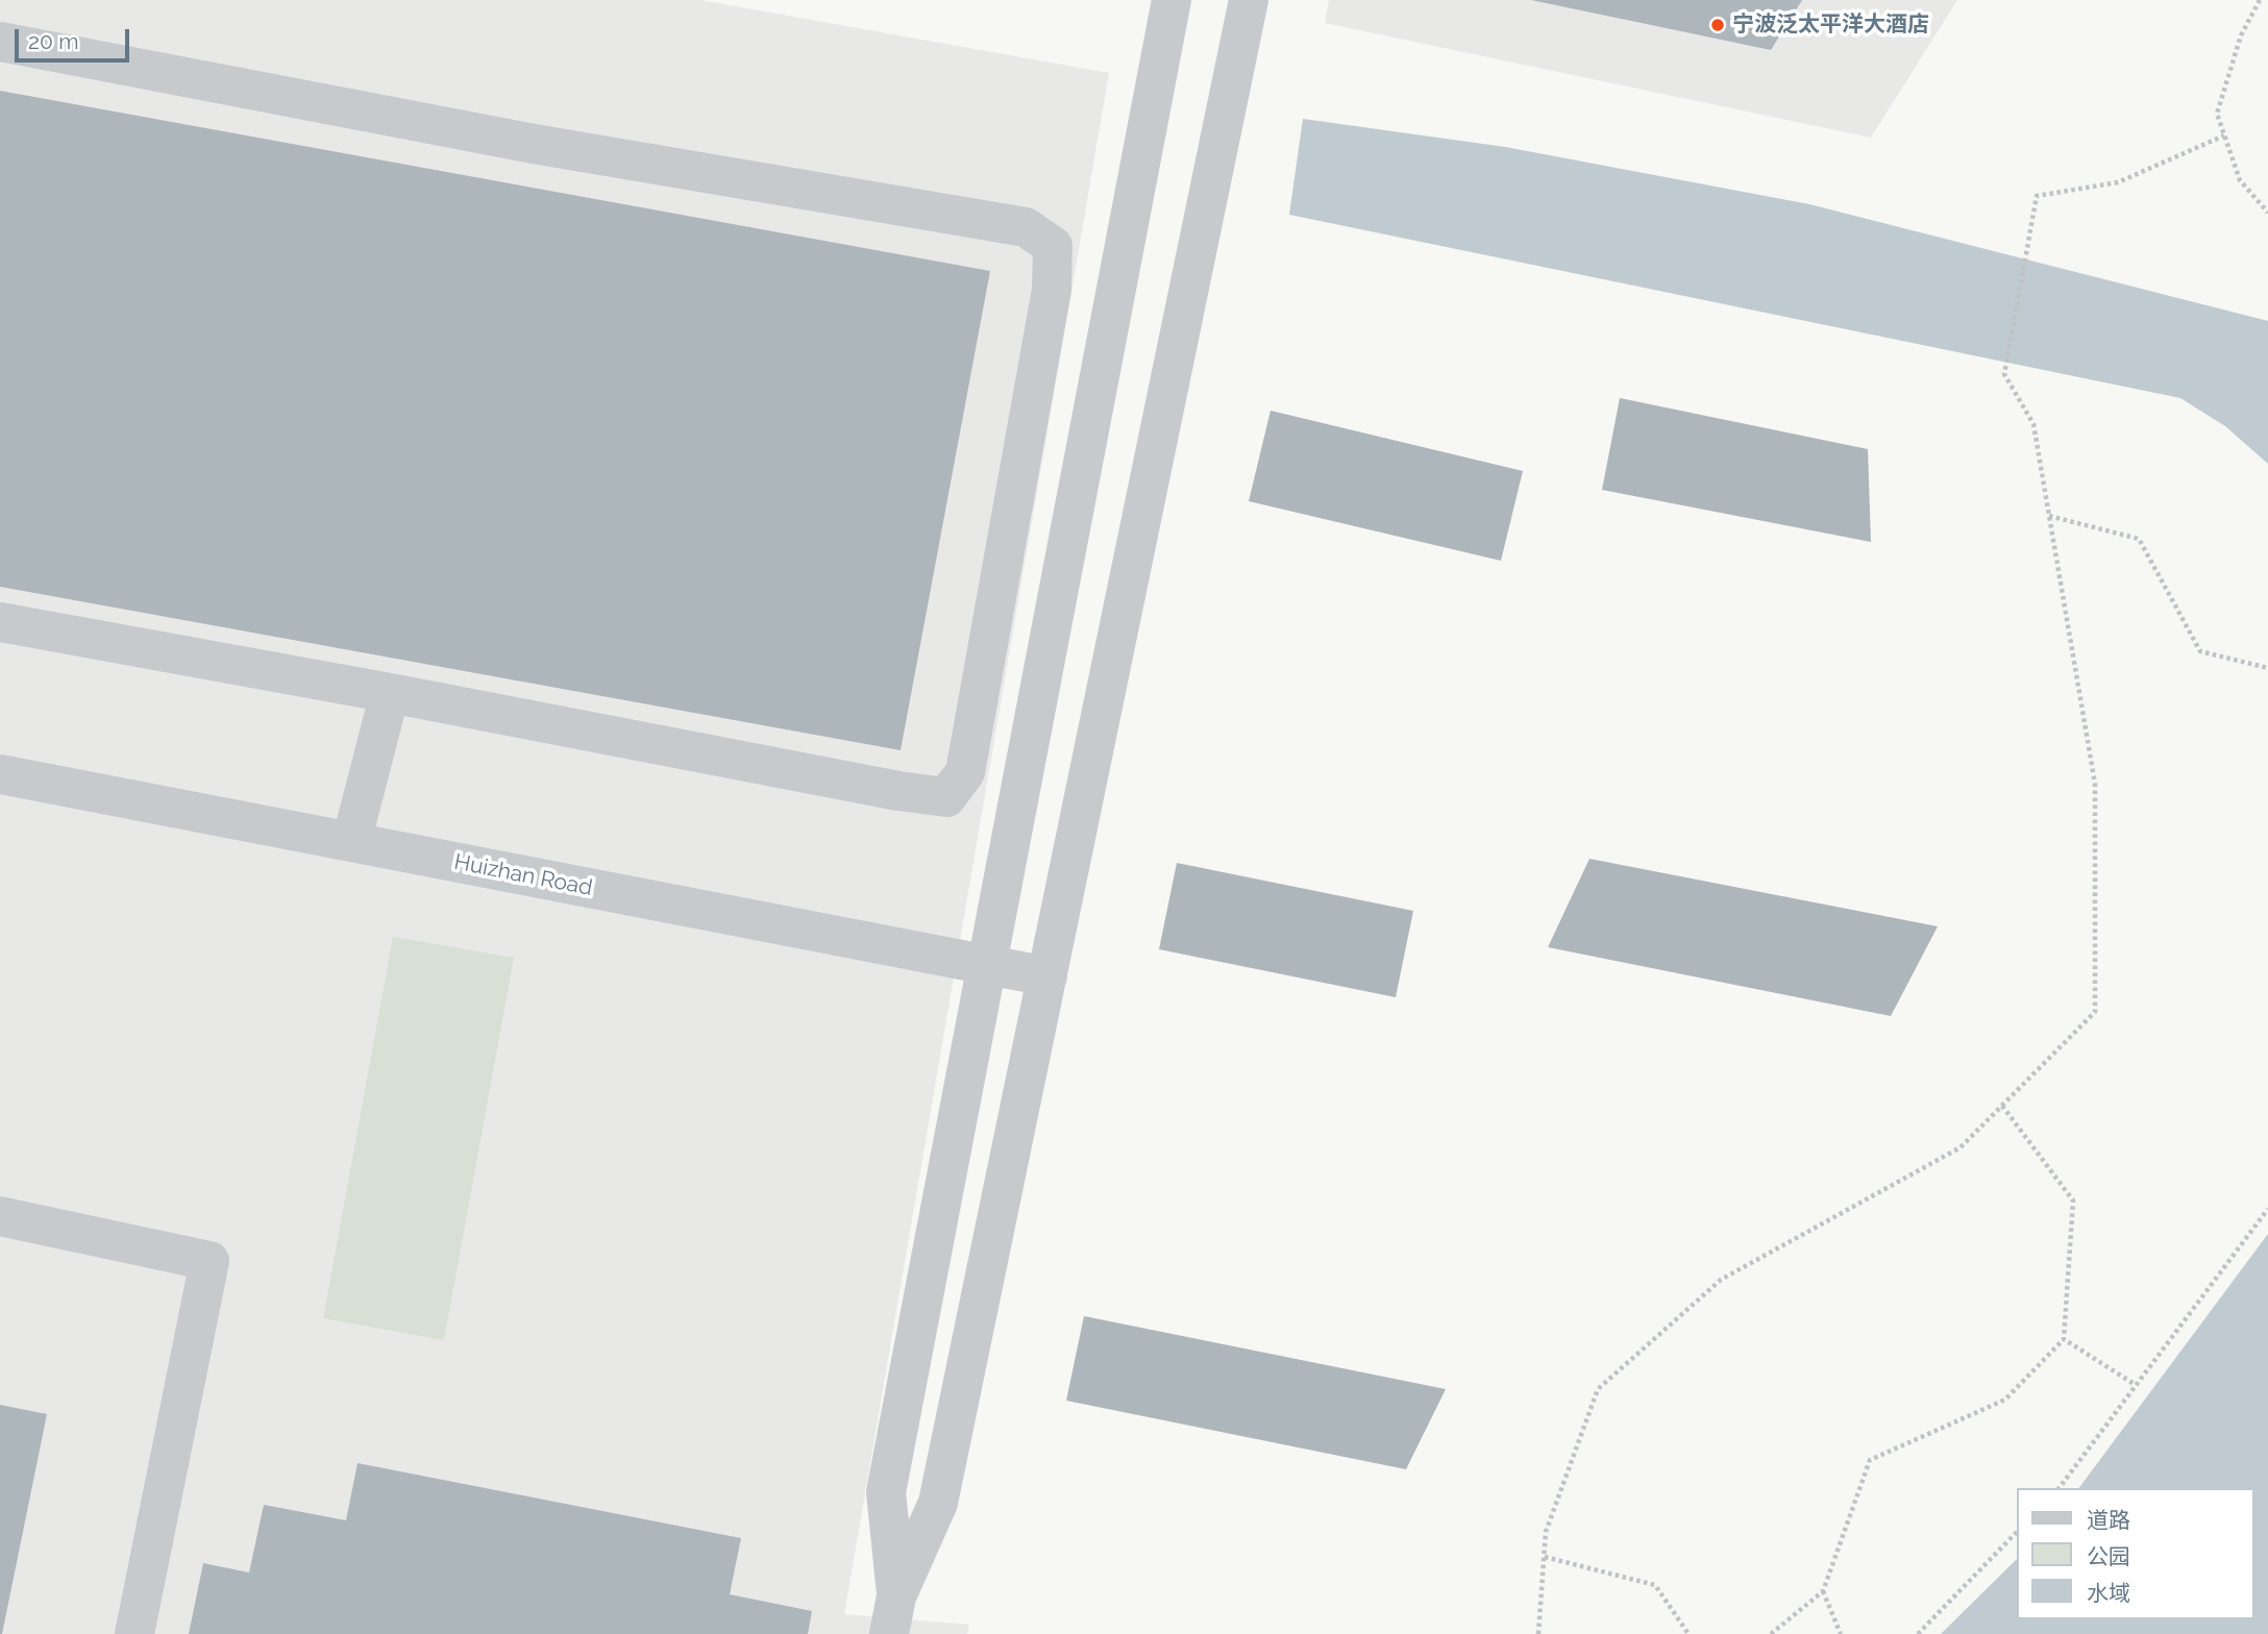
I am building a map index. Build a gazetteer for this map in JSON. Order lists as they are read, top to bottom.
{
  "streets": {
    "street": ["Huizhan Road"]
  },
  "places": ["宁波泛太平洋大酒店"],
  "legend": ["道路", "公园", "水域"],
  "scale_bar": "20 m"
}
